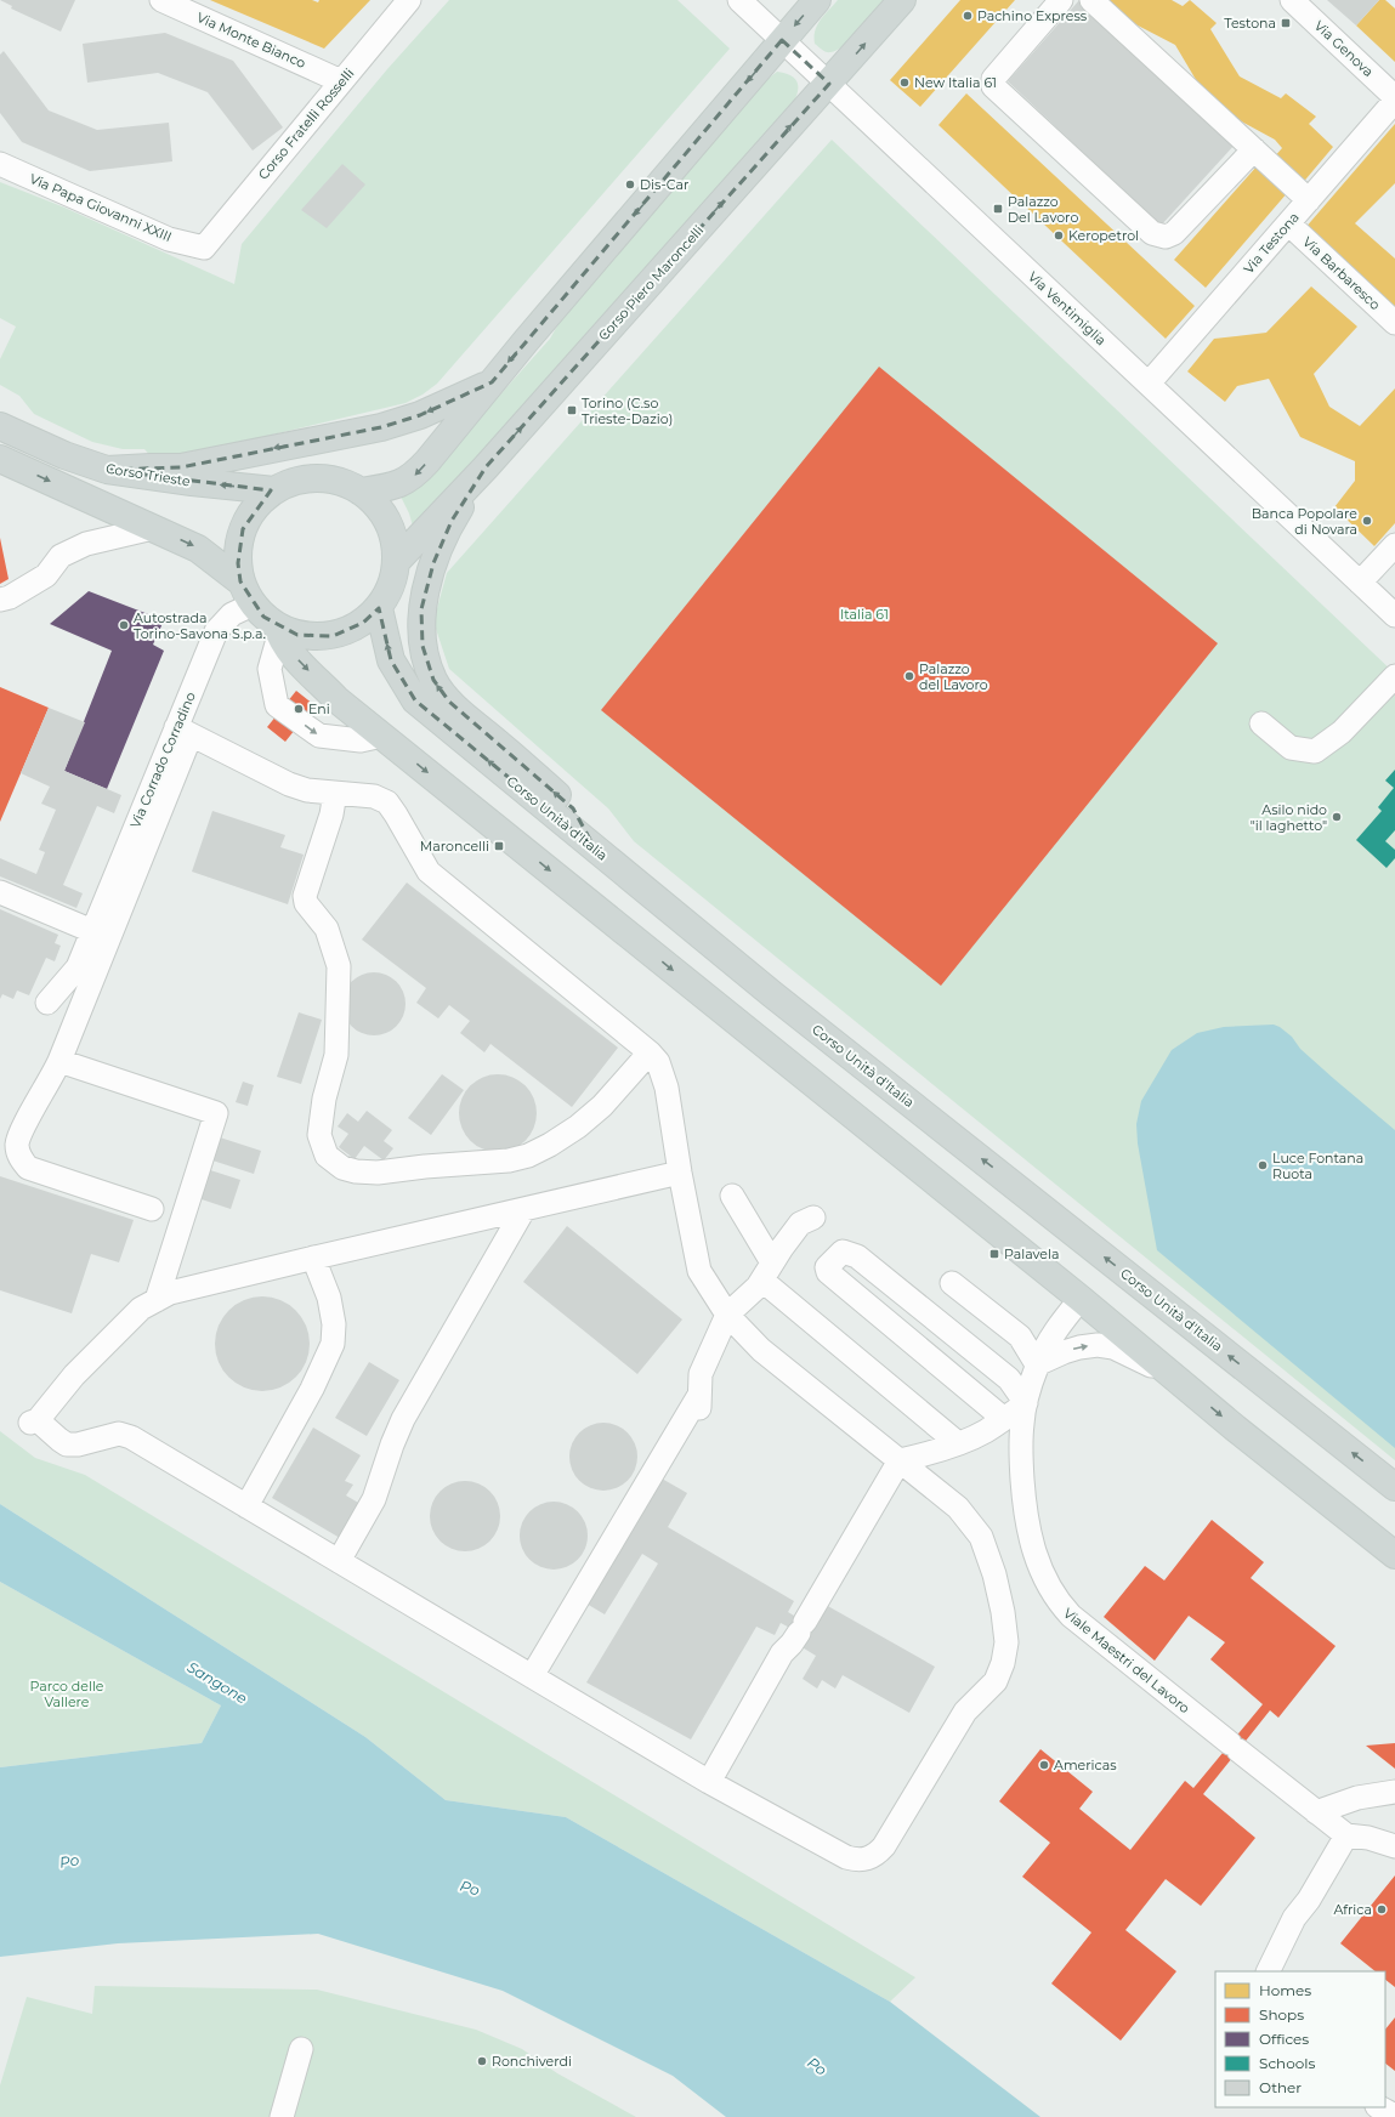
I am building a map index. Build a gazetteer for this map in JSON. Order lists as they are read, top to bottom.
{
  "streets": {
    "main road": ["Corso Piero Maroncelli", "Corso Trieste", "Corso Unità d'Italia"],
    "street": [
      "Via Monte Bianco",
      "Via Genova",
      "Corso Fratelli Rosselli",
      "Via Papa Giovanni XXIII",
      "Via Testona",
      "Via Barbaresco",
      "Via Ventimiglia",
      "Via Corrado Corradino",
      "Viale Maestri del Lavoro"
    ]
  },
  "crossings": [
    ["Via Monte Bianco", "Corso Fratelli Rosselli"],
    ["Corso Fratelli Rosselli", "Via Papa Giovanni XXIII"],
    ["Via Testona", "Via Barbaresco"],
    ["Via Testona", "Via Ventimiglia"],
    ["Corso Piero Maroncelli", "Via Ventimiglia"],
    ["Corso Piero Maroncelli", "Corso Trieste"],
    ["Corso Piero Maroncelli", "Via Corrado Corradino"],
    ["Corso Piero Maroncelli", "Corso Unità d'Italia"],
    ["Corso Trieste", "Via Corrado Corradino"],
    ["Corso Trieste", "Corso Unità d'Italia"],
    ["Via Corrado Corradino", "Corso Unità d'Italia"]
  ],
  "water": ["Sangone", "Po"],
  "parks": ["Italia 61", "Parco delle Vallere"],
  "places": {
    "other": [
      "Pachino Express",
      "New Italia 61",
      "Dis-Car",
      "Keropetrol",
      "Banca Popolare di Novara",
      "Autostrada Torino-Savona S.p.a.",
      "Palazzo del Lavoro",
      "Eni",
      "Asilo nido \"il laghetto\"",
      "Luce Fontana Ruota",
      "Americas",
      "Africa",
      "Ronchiverdi"
    ],
    "transit": [
      "Testona",
      "Palazzo Del Lavoro",
      "Torino (C.so Trieste-Dazio)",
      "Maroncelli",
      "Palavela"
    ]
  },
  "legend": [
    "Homes",
    "Shops",
    "Offices",
    "Schools",
    "Other"
  ]
}
